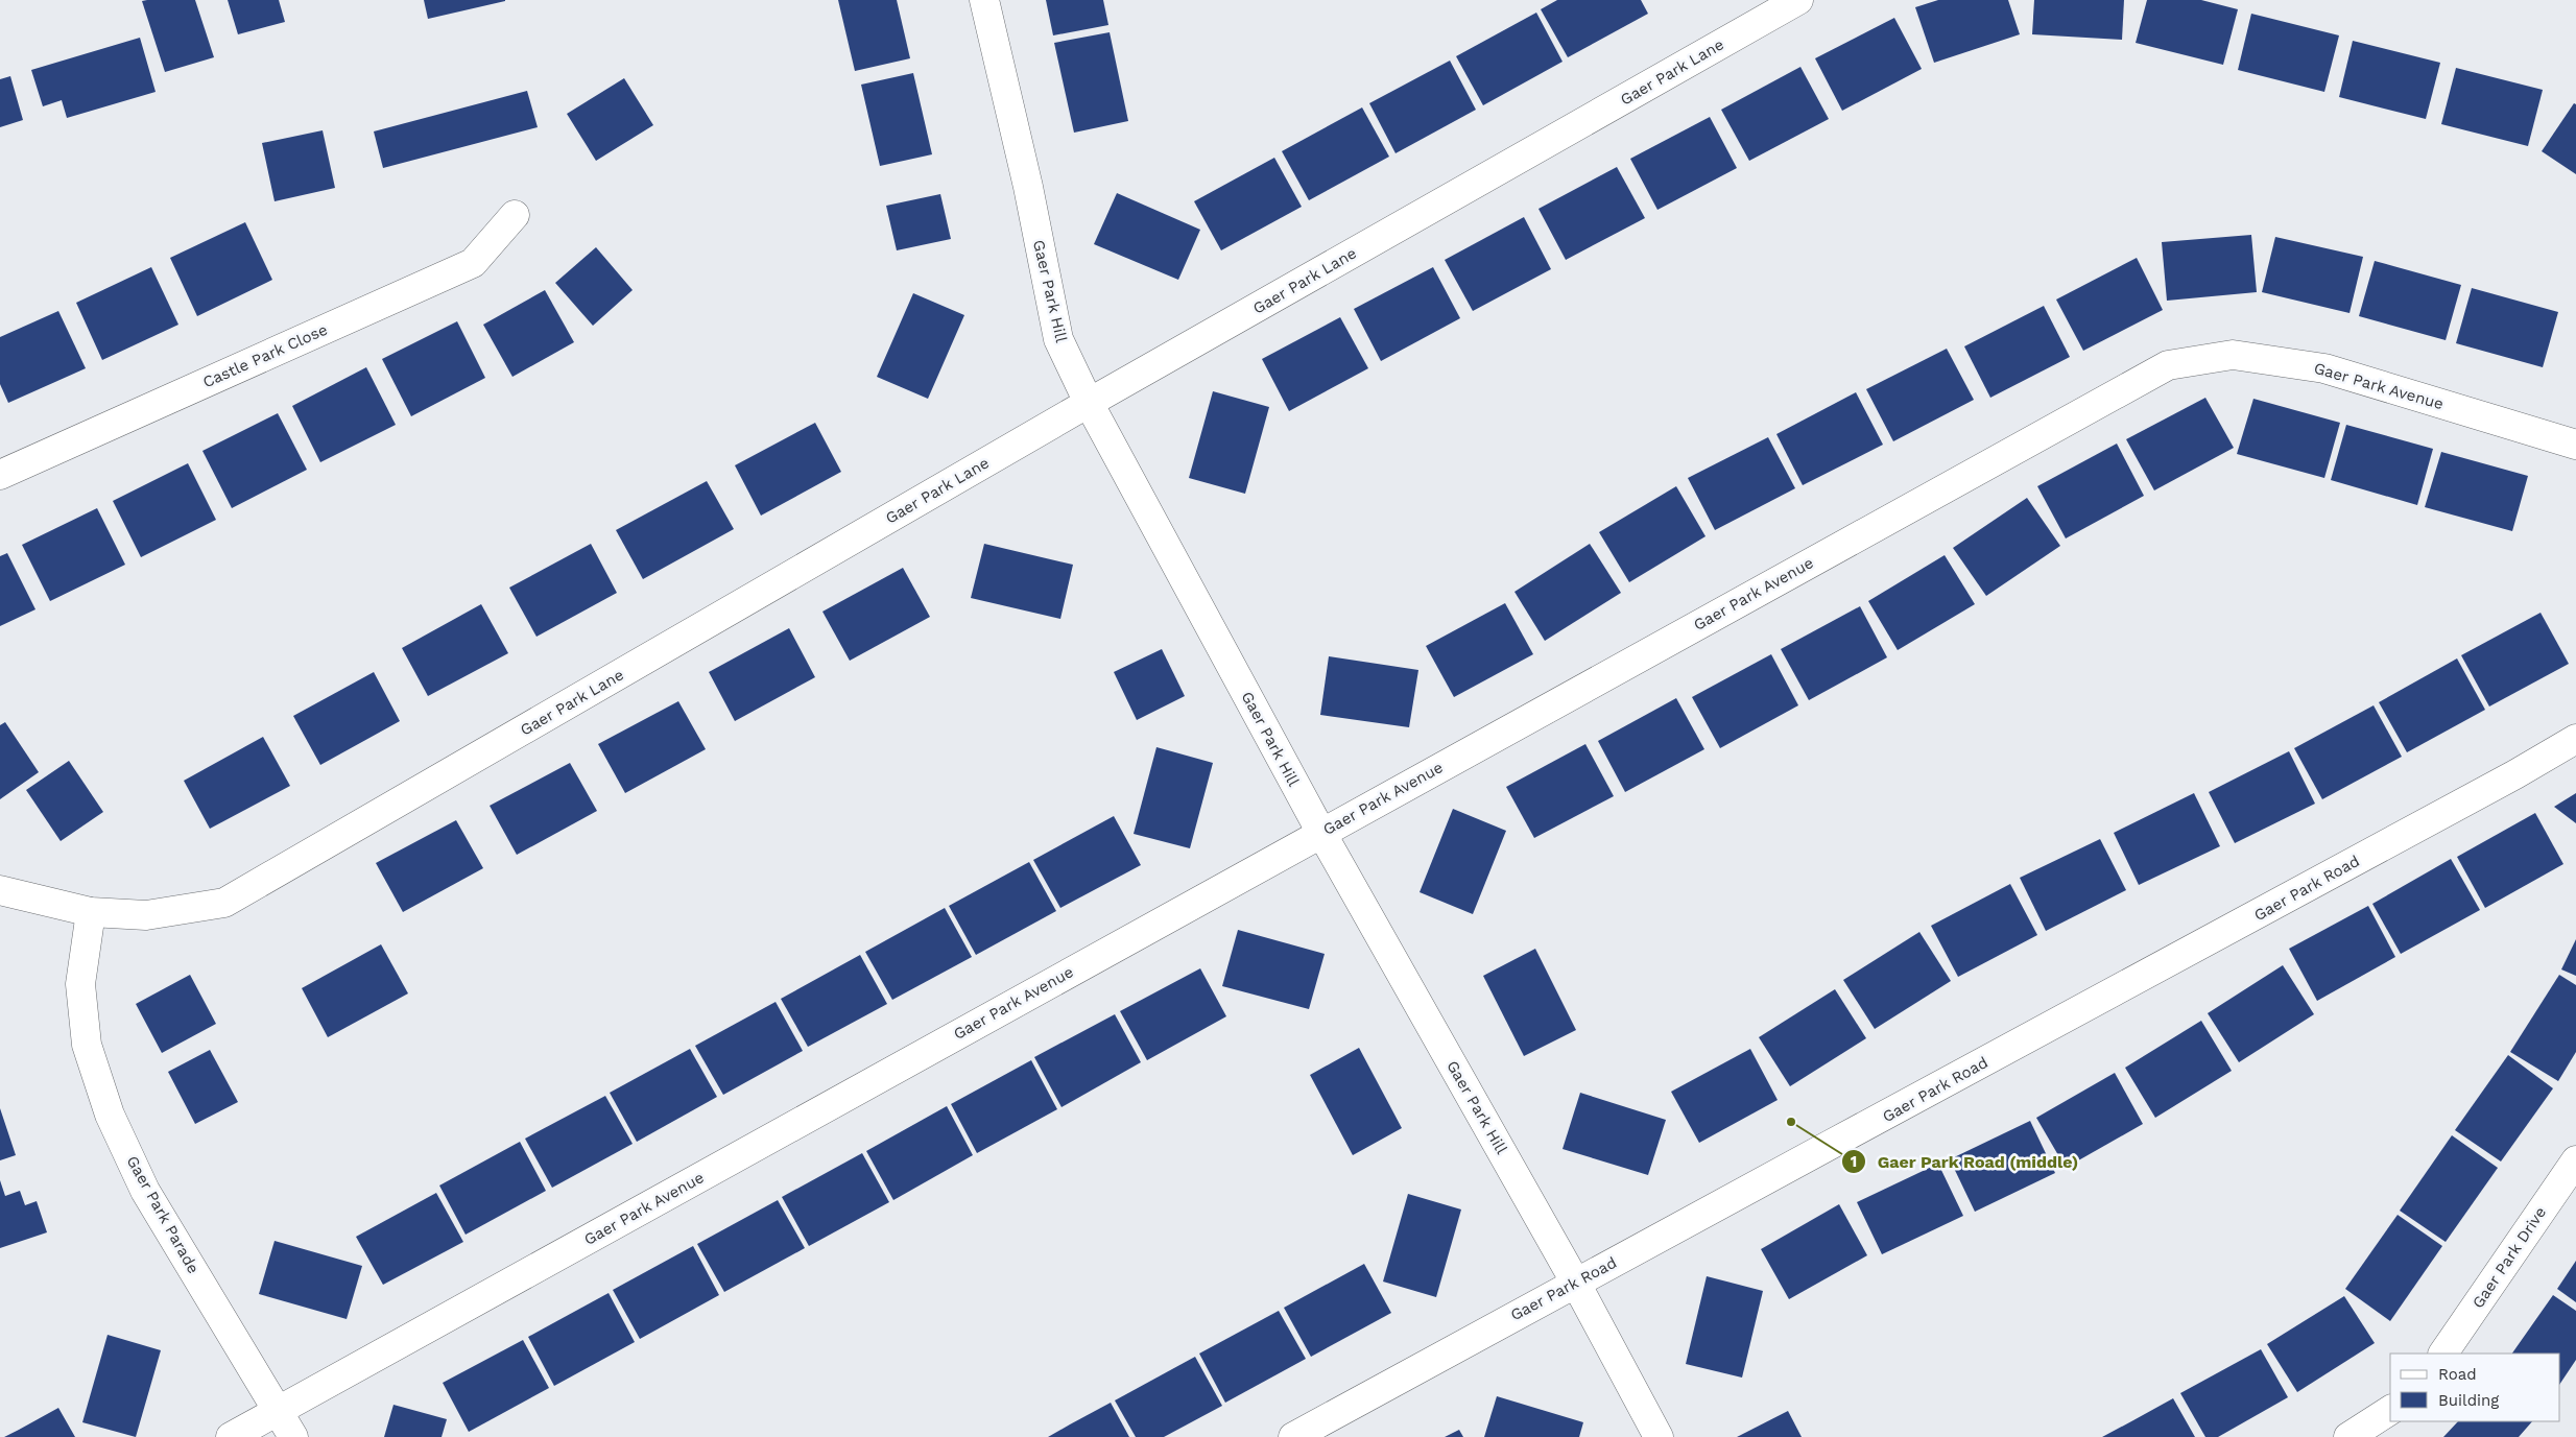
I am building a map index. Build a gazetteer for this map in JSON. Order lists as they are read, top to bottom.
{
  "streets": {
    "street": [
      "Gaer Park Lane",
      "Gaer Park Hill",
      "Castle Park Close",
      "Gaer Park Avenue",
      "Gaer Park Road",
      "Gaer Park Parade",
      "Gaer Park Drive"
    ]
  },
  "crossings": [
    ["Gaer Park Lane", "Gaer Park Hill"],
    ["Gaer Park Lane", "Gaer Park Parade"],
    ["Gaer Park Hill", "Gaer Park Avenue"],
    ["Gaer Park Hill", "Gaer Park Road"],
    ["Gaer Park Avenue", "Gaer Park Parade"]
  ],
  "places": ["Gaer Park Road (middle)"],
  "legend": ["Road", "Building"]
}
